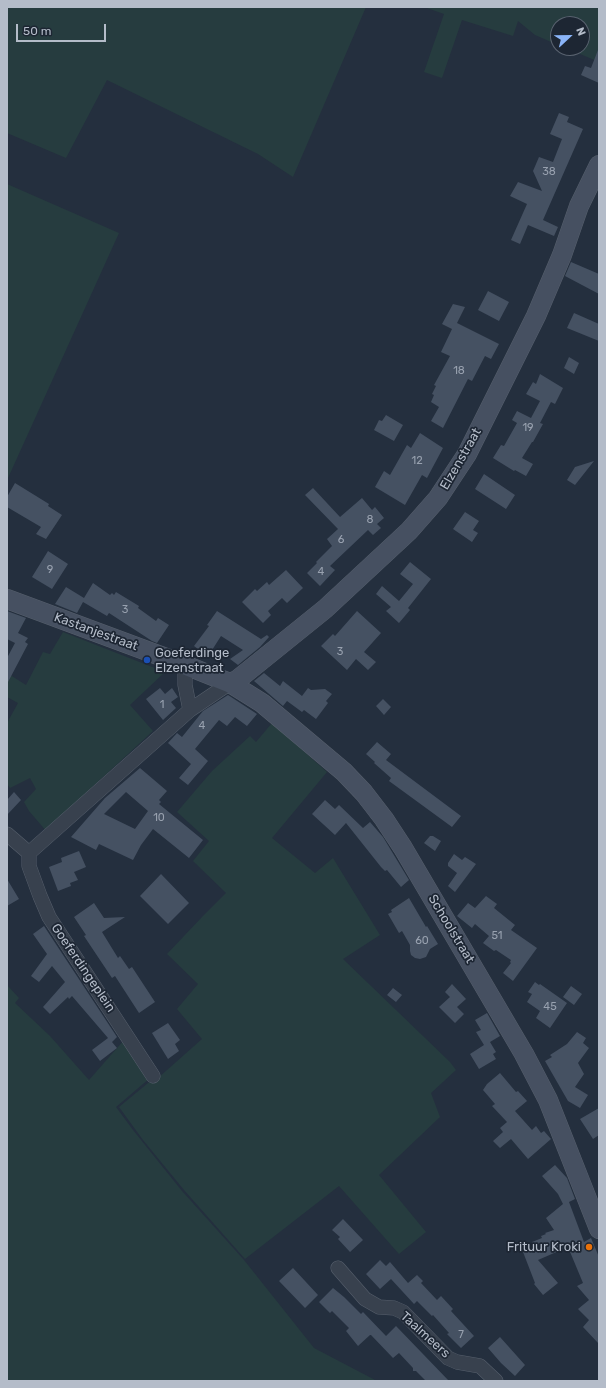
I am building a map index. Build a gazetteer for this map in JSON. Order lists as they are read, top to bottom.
{
  "streets": {
    "street": [
      "Elzenstraat",
      "Kastanjestraat",
      "Schoolstraat",
      "Goeferdingeplein",
      "Taalmeers"
    ]
  },
  "crossings": [
    ["Elzenstraat", "Kastanjestraat"],
    ["Elzenstraat", "Schoolstraat"],
    ["Kastanjestraat", "Schoolstraat"]
  ],
  "places": ["Goeferdinge Elzenstraat", "Frituur Kroki"],
  "house_numbers": [
    "38",
    "18",
    "19",
    "12",
    "8",
    "6",
    "9",
    "4",
    "3",
    "3",
    "1",
    "4",
    "10",
    "51",
    "60",
    "45",
    "7"
  ],
  "scale_bar": "50 m",
  "north": "right"
}
